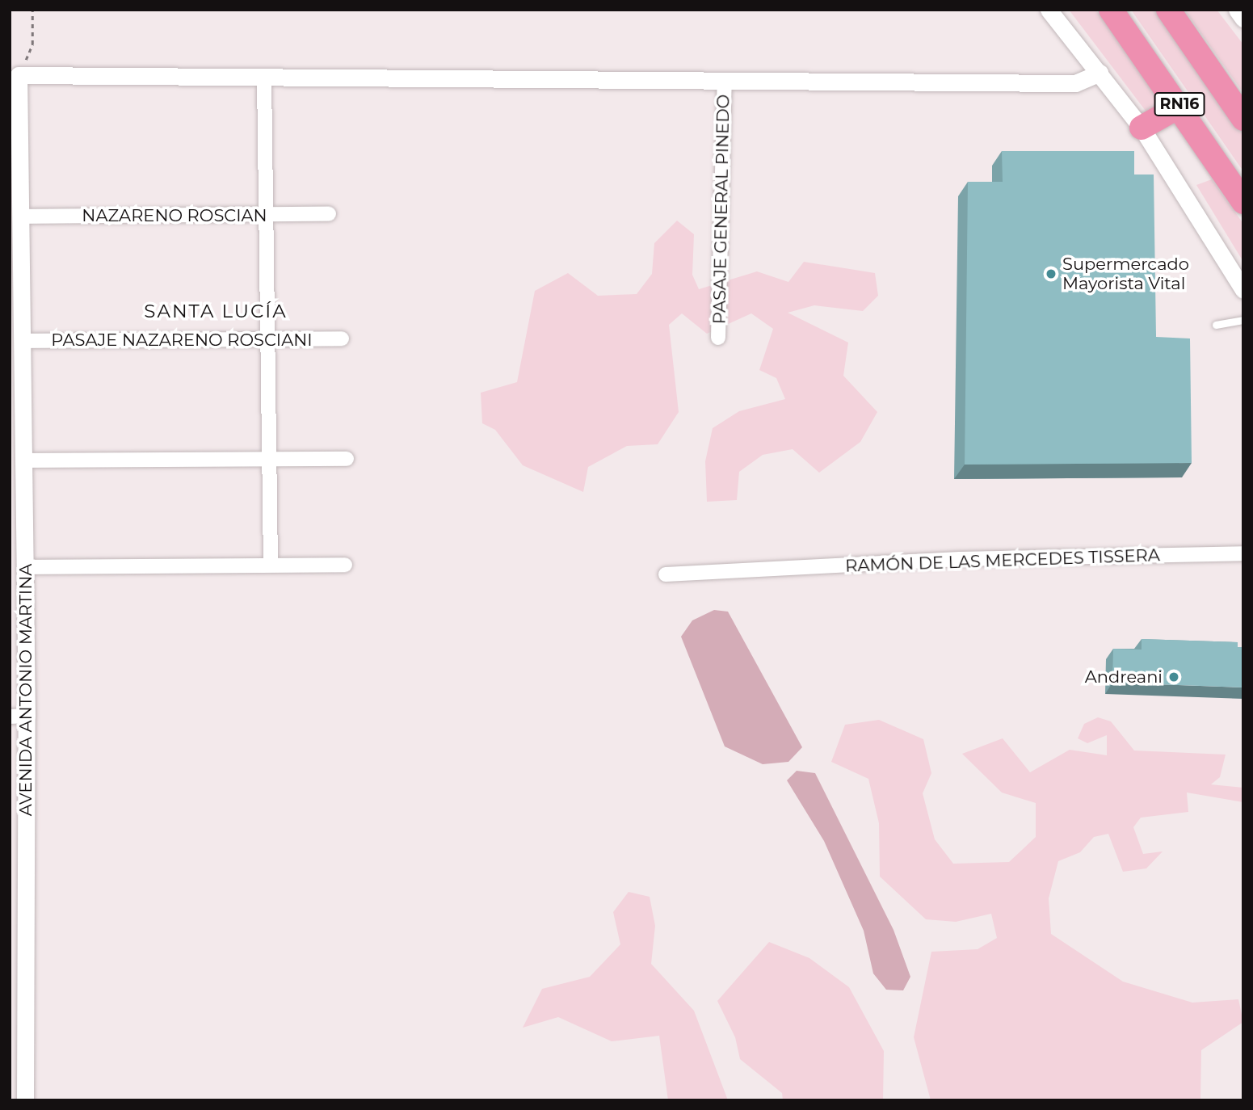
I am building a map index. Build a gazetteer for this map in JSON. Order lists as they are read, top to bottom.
{
  "streets": {
    "highway": ["RN16"],
    "street": [
      "PASAJE GENERAL PINEDO",
      "NAZARENO ROSCIAN",
      "PASAJE NAZARENO ROSCIANI",
      "RAMÓN DE LAS MERCEDES TISSERA",
      "AVENIDA ANTONIO MARTINA"
    ]
  },
  "crossings": [
    ["NAZARENO ROSCIAN", "AVENIDA ANTONIO MARTINA"],
    ["PASAJE NAZARENO ROSCIANI", "AVENIDA ANTONIO MARTINA"]
  ],
  "districts": ["SANTA LUCÍA"],
  "places": ["Supermercado Mayorista Vital", "Andreani"]
}
